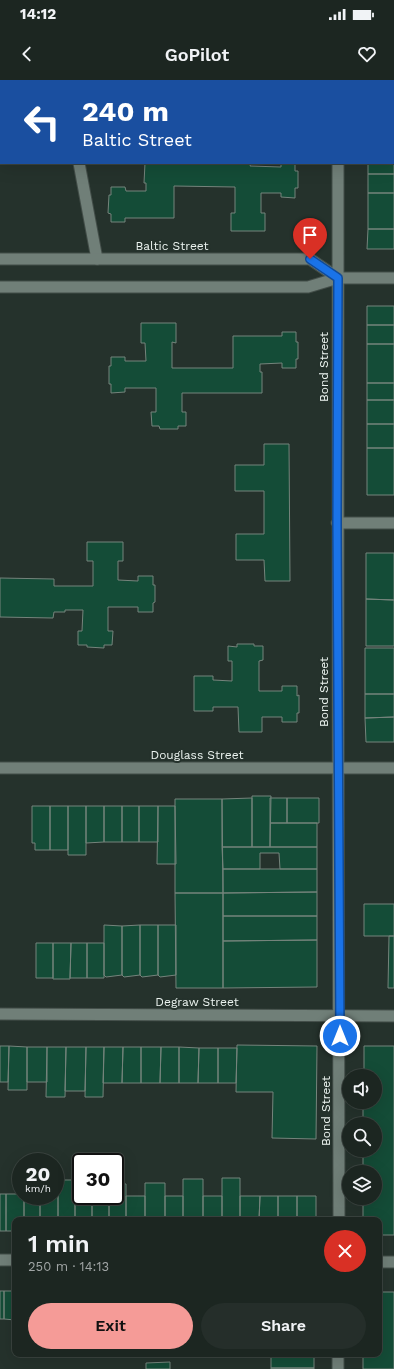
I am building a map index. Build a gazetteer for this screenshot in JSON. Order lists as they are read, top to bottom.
{
  "streets": {
    "street": [
      "Baltic Street",
      "Bond Street",
      "Douglass Street",
      "Degraw Street"
    ]
  },
  "crossings": [
    ["Baltic Street", "Bond Street"],
    ["Bond Street", "Douglass Street"],
    ["Bond Street", "Degraw Street"]
  ],
  "page": {
    "status": "14:12",
    "header": "GoPilot",
    "turn": ["240 m", "Baltic Street"],
    "speed": "20 km/h",
    "limit": "30",
    "heading": ["1 min", "250 m · 14:13"],
    "buttons": ["Exit", "Share"]
  }
}
